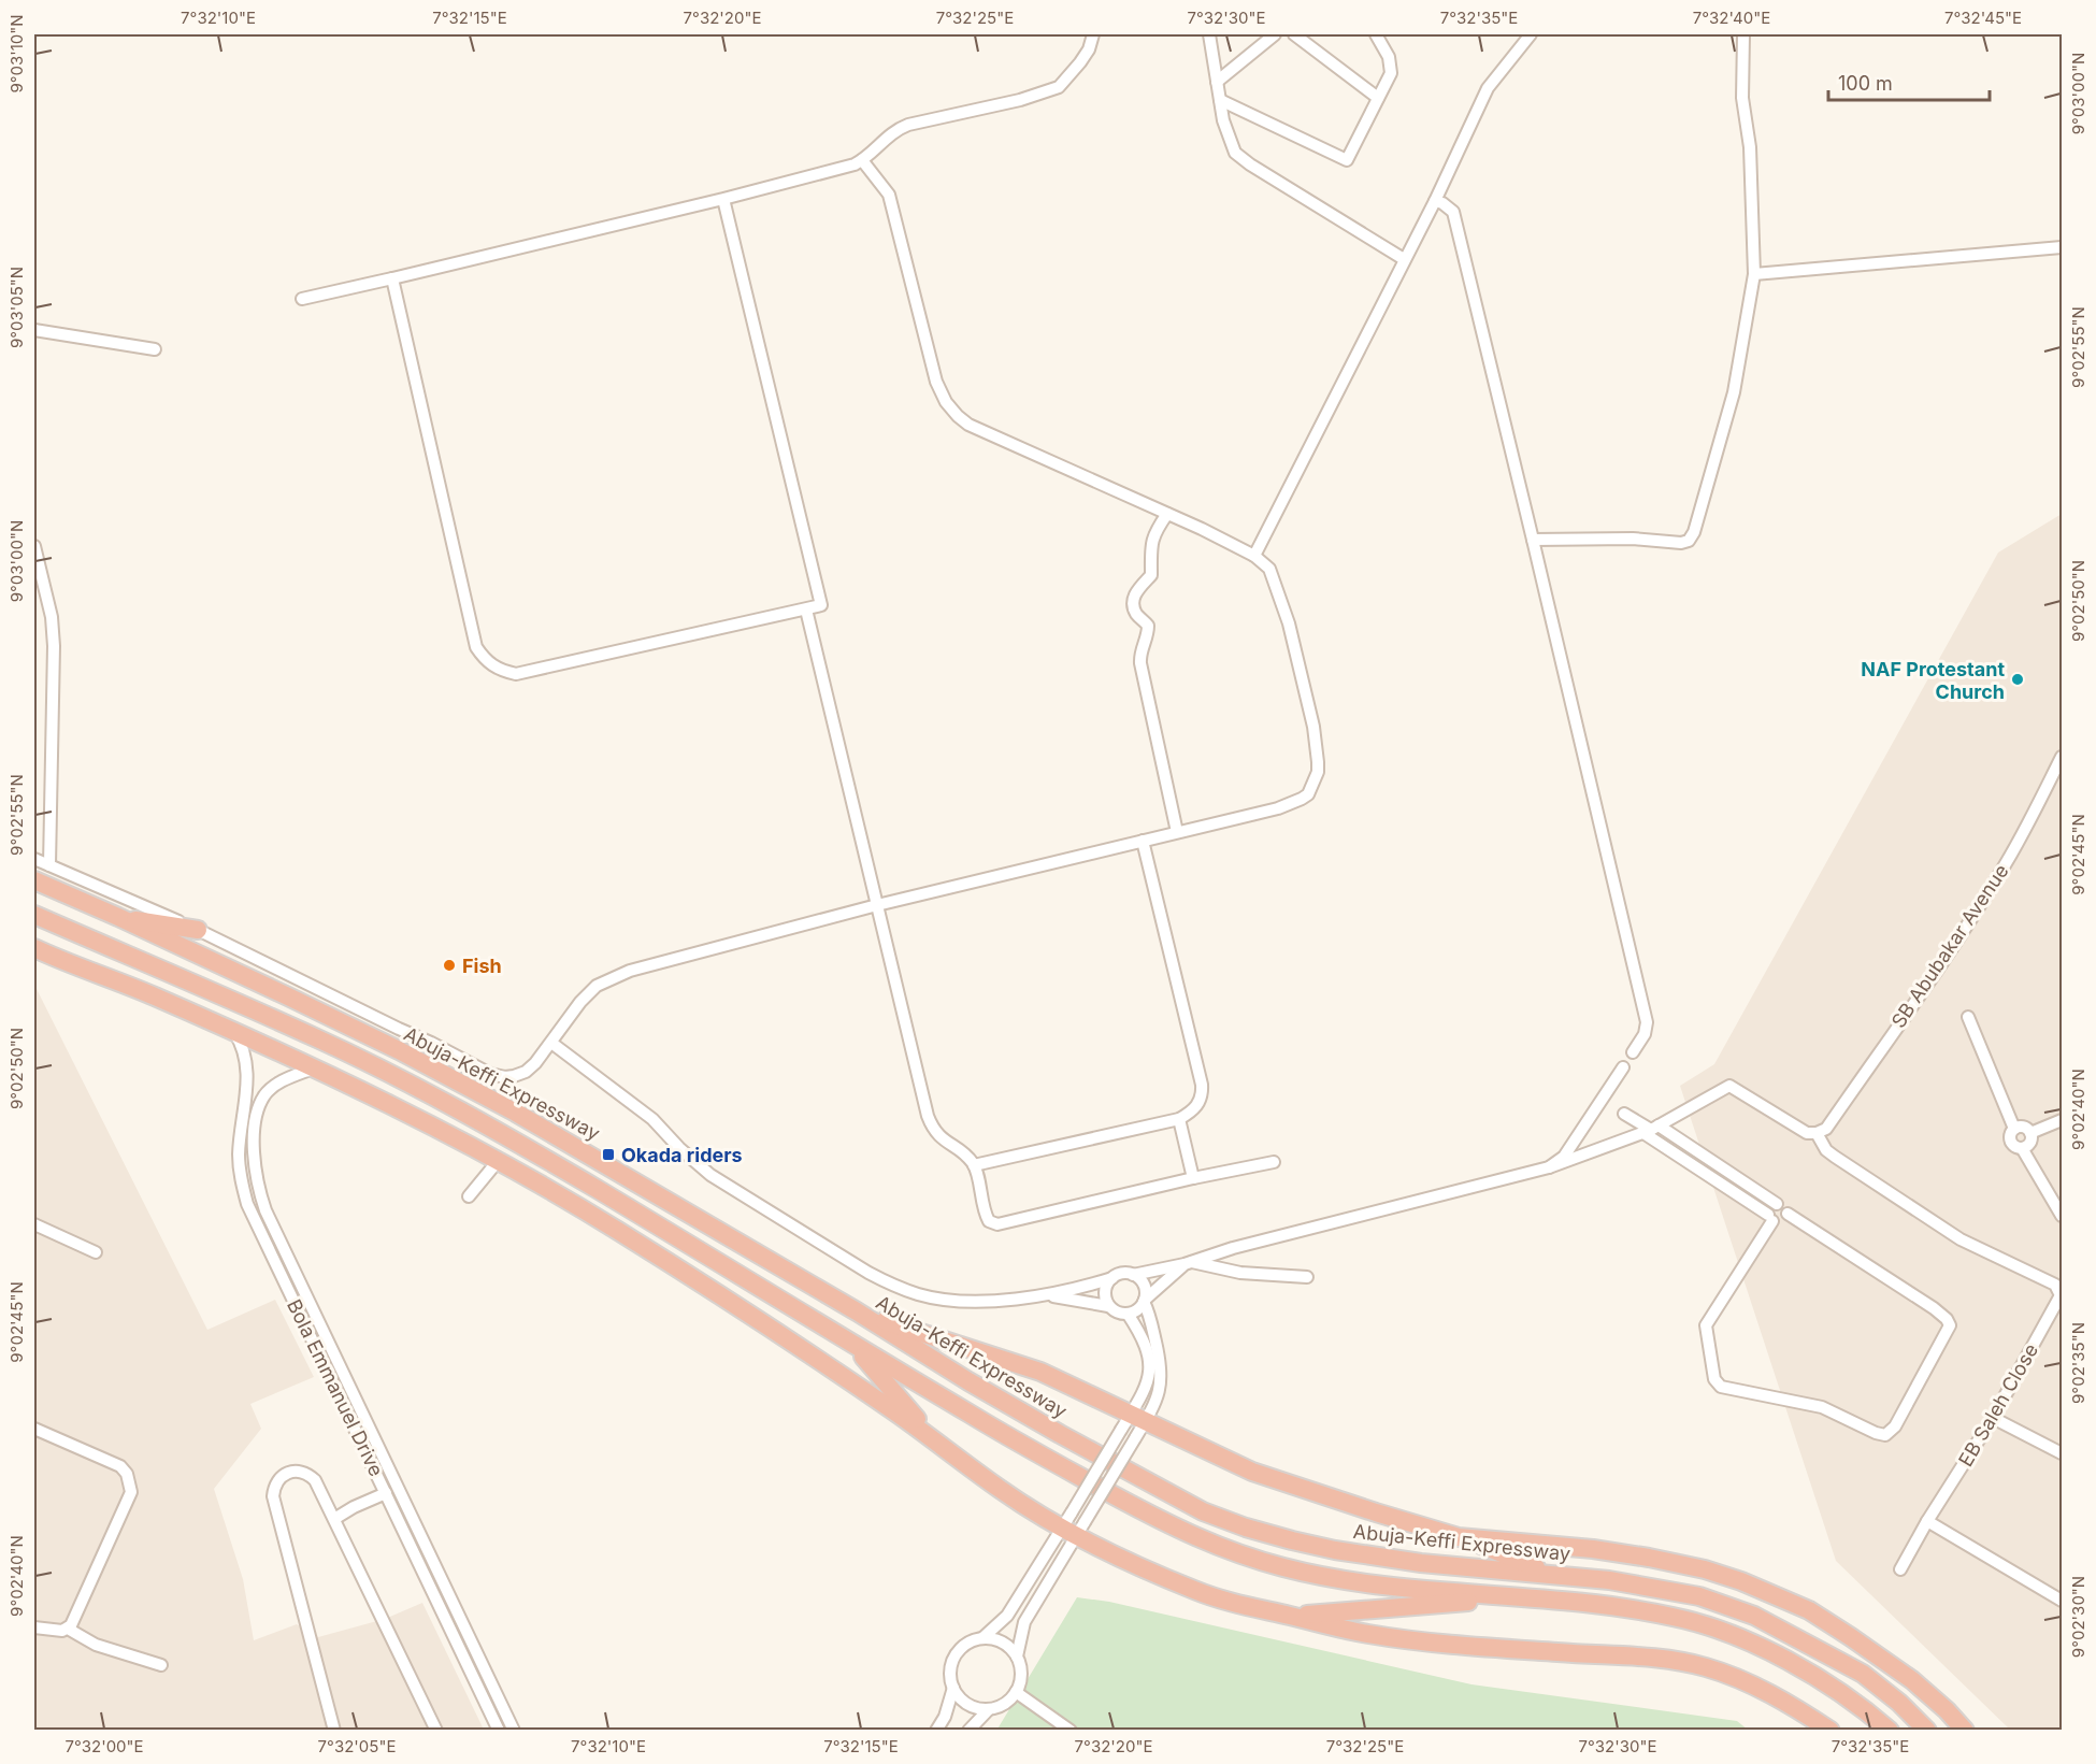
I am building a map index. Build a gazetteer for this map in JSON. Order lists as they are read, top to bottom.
{
  "streets": {
    "highway": ["Abuja-Keffi Expressway"],
    "street": ["SB Abubakar Avenue", "Bola Emmanuel Drive", "EB Saleh Close"]
  },
  "crossings": [
    ["SB Abubakar Avenue", "EB Saleh Close"]
  ],
  "places": {
    "other": ["NAF Protestant Church", "Fish"],
    "transit": ["Okada riders"]
  },
  "scale_bar": "100 m",
  "coordinates": [
    "7°32'10\"E",
    "7°32'15\"E",
    "7°32'20\"E",
    "7°32'25\"E",
    "7°32'30\"E",
    "7°32'35\"E",
    "7°32'40\"E",
    "7°32'45\"E",
    "9°03'10\"N",
    "9°03'00\"N",
    "9°03'05\"N",
    "9°02'55\"N",
    "9°02'50\"N",
    "9°02'45\"N",
    "9°02'40\"N",
    "9°02'35\"N",
    "9°02'30\"N",
    "7°32'00\"E",
    "7°32'05\"E"
  ]
}
